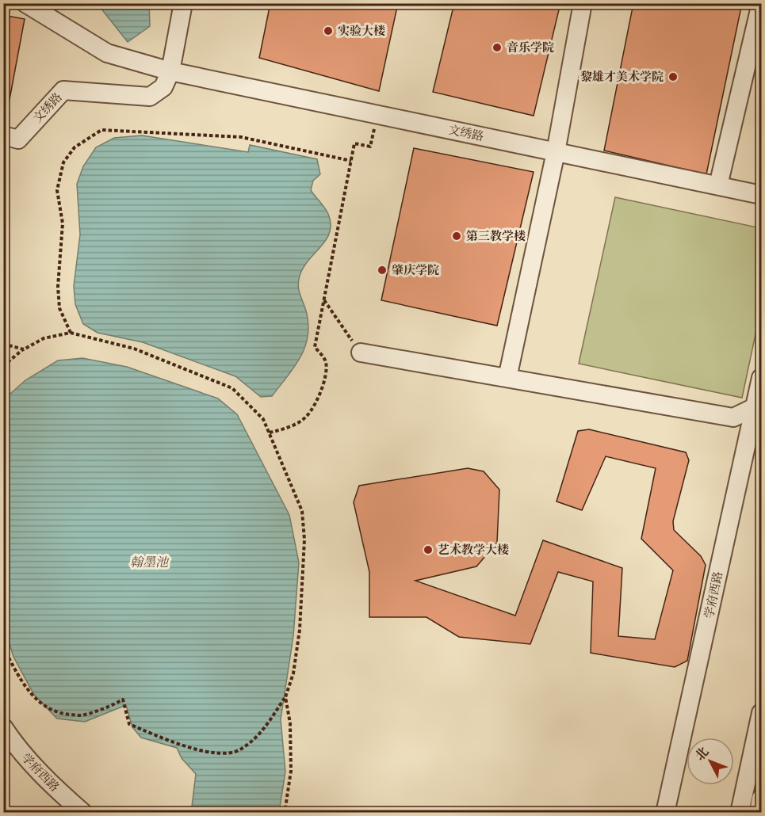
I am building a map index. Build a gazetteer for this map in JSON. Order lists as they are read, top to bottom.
{
  "streets": {
    "street": ["文绣路", "学府西路"]
  },
  "water": ["翰墨池"],
  "places": [
    "实验大楼",
    "音乐学院",
    "黎雄才美术学院",
    "第三教学楼",
    "肇庆学院",
    "艺术教学大楼"
  ],
  "north": "top left"
}
